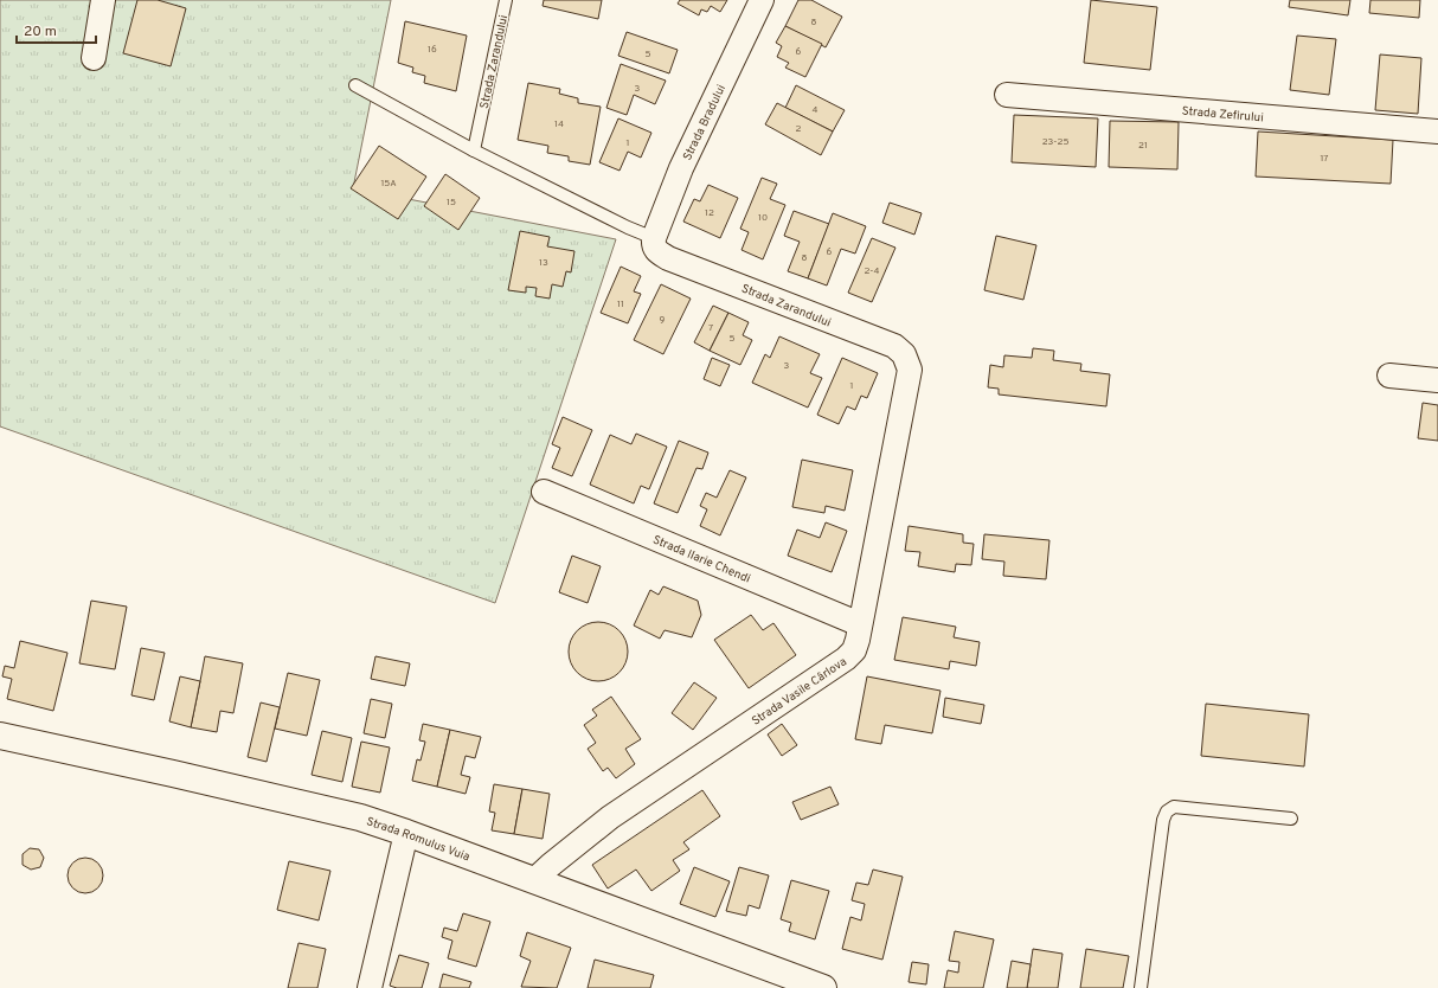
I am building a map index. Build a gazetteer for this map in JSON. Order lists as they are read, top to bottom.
{
  "streets": {
    "street": [
      "Strada Zarandului",
      "Strada Zefirului",
      "Strada Bradului",
      "Strada Ilarie Chendi",
      "Strada Vasile Cârlova",
      "Strada Romulus Vuia"
    ]
  },
  "crossings": [
    ["Strada Zarandului", "Strada Bradului"],
    ["Strada Zarandului", "Strada Vasile Cârlova"],
    ["Strada Ilarie Chendi", "Strada Vasile Cârlova"],
    ["Strada Vasile Cârlova", "Strada Romulus Vuia"]
  ],
  "house_numbers": [
    "8",
    "16",
    "6",
    "5",
    "3",
    "4",
    "14",
    "2",
    "23-25",
    "1",
    "21",
    "17",
    "15A",
    "15",
    "12",
    "10",
    "6",
    "8",
    "13",
    "2-4",
    "11",
    "9",
    "7",
    "5",
    "3",
    "1"
  ],
  "scale_bar": "20 m"
}
